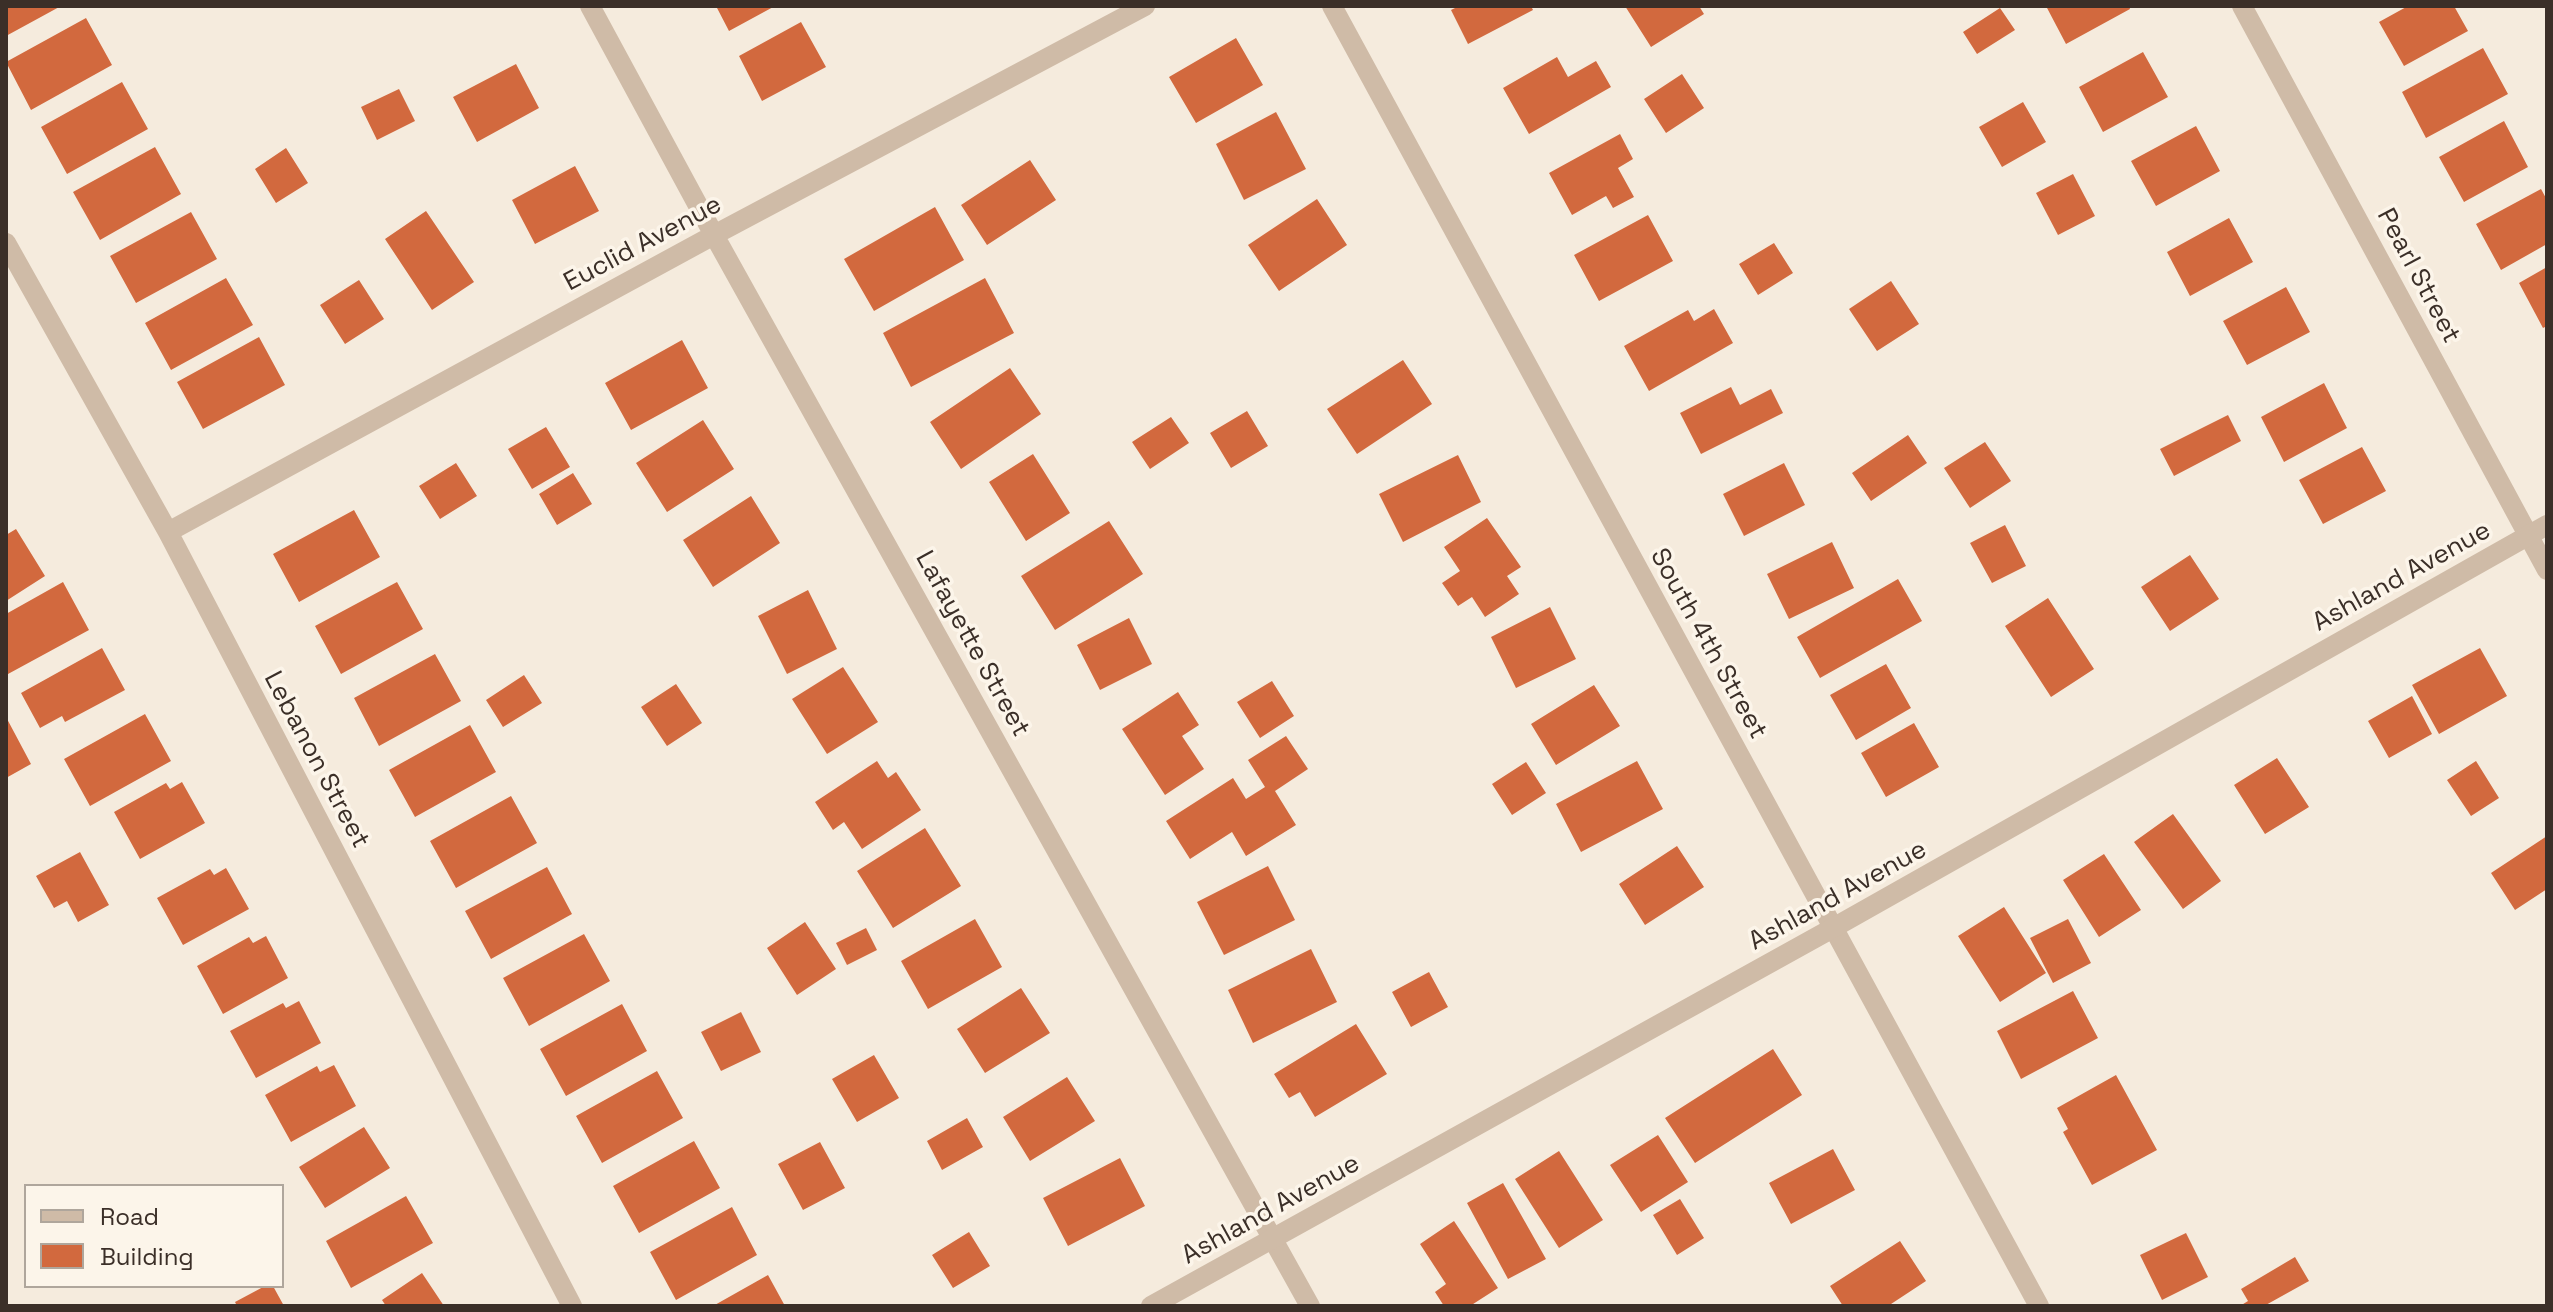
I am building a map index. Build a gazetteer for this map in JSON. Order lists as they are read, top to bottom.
{
  "streets": {
    "street": [
      "Euclid Avenue",
      "Pearl Street",
      "Ashland Avenue",
      "Lafayette Street",
      "South 4th Street",
      "Lebanon Street"
    ]
  },
  "crossings": [
    ["Euclid Avenue", "Lafayette Street"],
    ["Euclid Avenue", "Lebanon Street"],
    ["Pearl Street", "Ashland Avenue"],
    ["Ashland Avenue", "Lafayette Street"],
    ["Ashland Avenue", "South 4th Street"]
  ],
  "legend": ["Road", "Building"]
}
